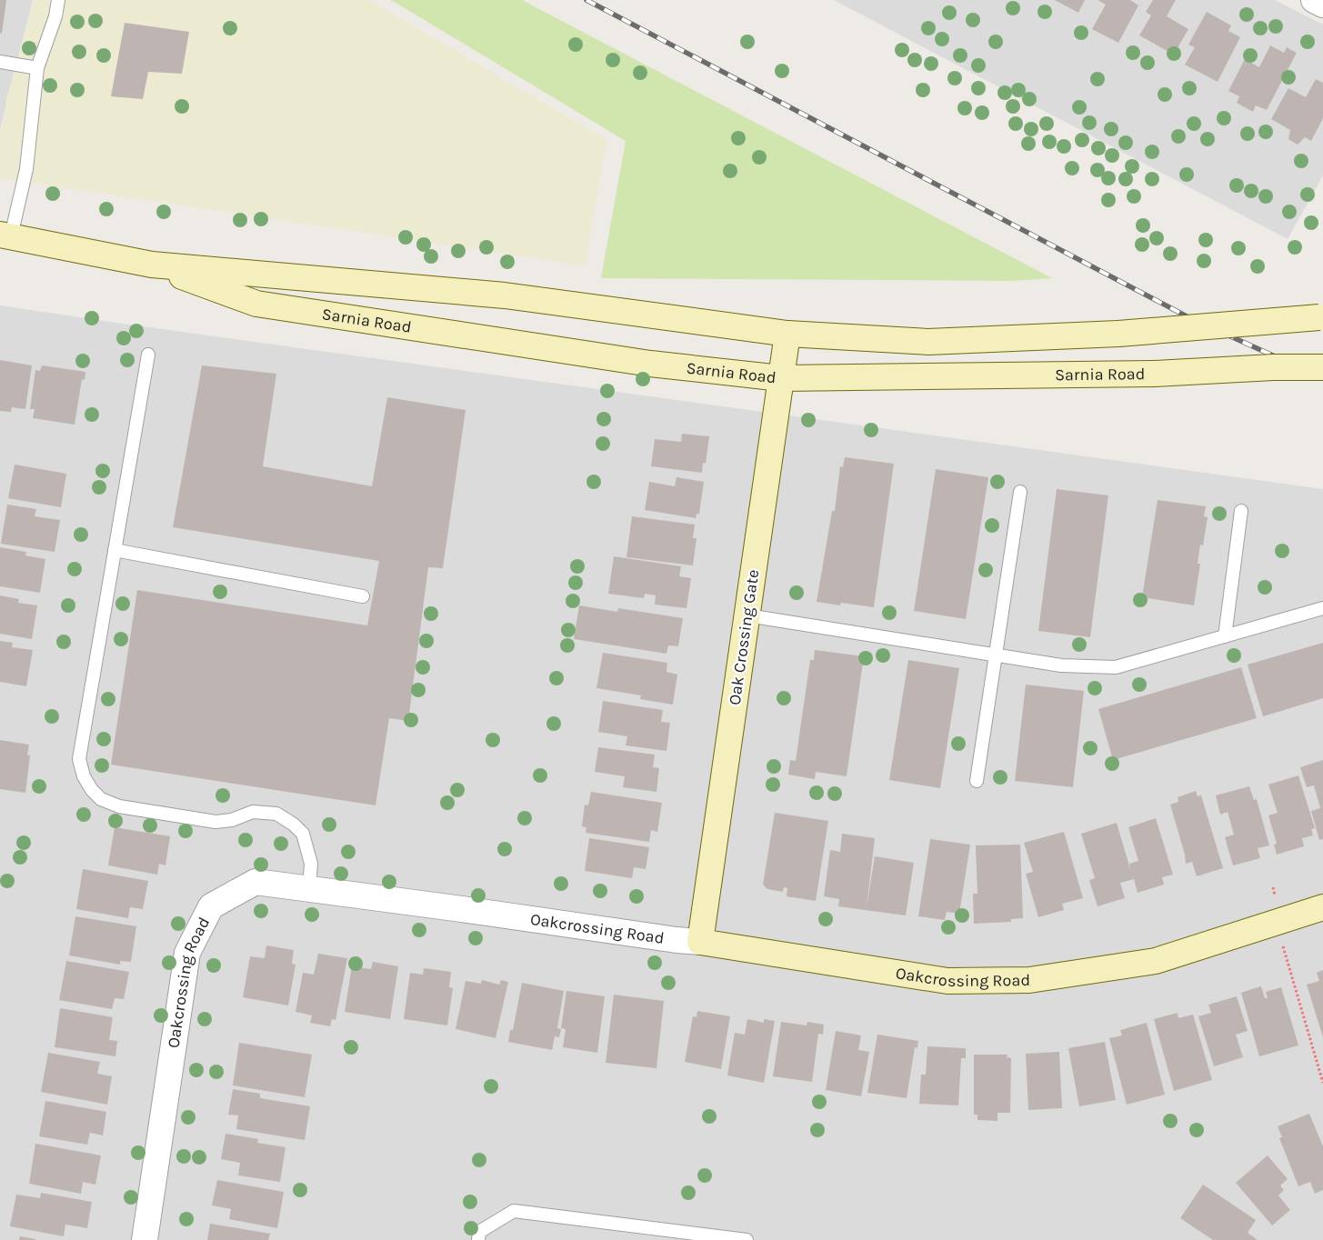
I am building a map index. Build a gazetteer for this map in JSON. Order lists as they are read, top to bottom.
{
  "streets": {
    "main road": ["Sarnia Road", "Oak Crossing Gate", "Oakcrossing Road"]
  },
  "crossings": [
    ["Sarnia Road", "Oak Crossing Gate"],
    ["Oak Crossing Gate", "Oakcrossing Road"]
  ]
}
